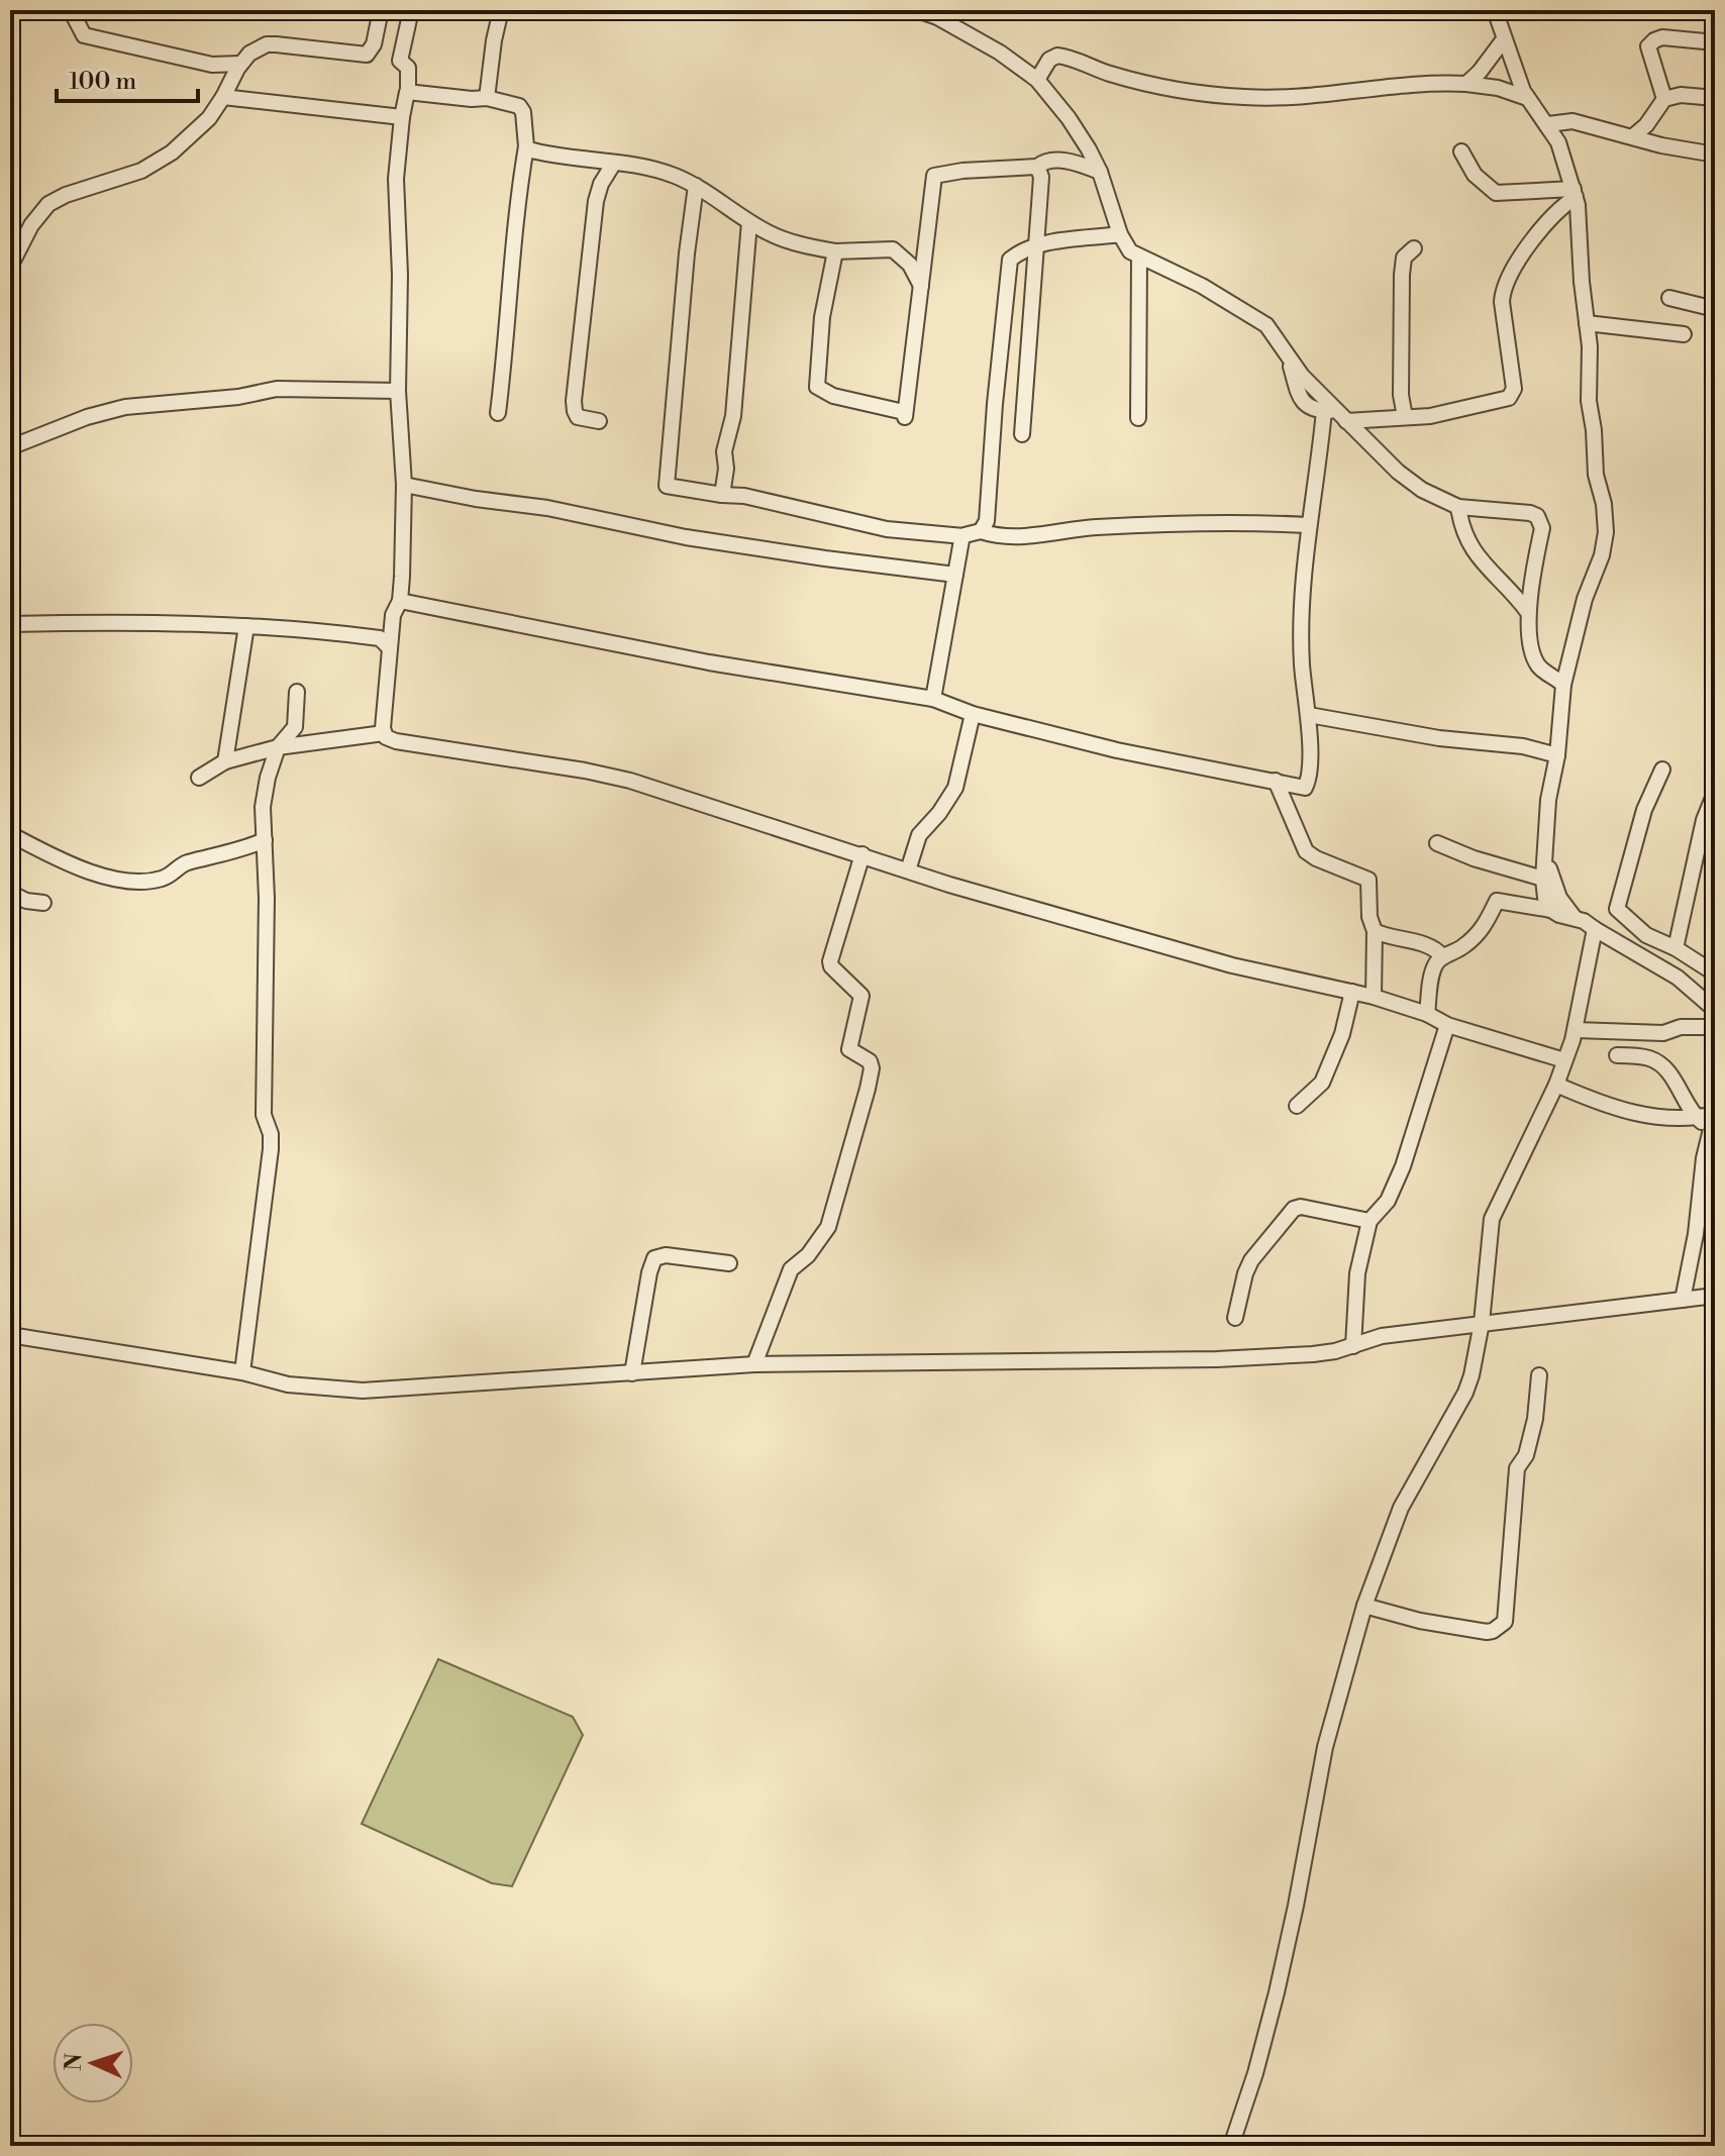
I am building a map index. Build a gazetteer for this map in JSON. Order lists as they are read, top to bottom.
{
  "scale_bar": "100 m",
  "north": "left"
}
